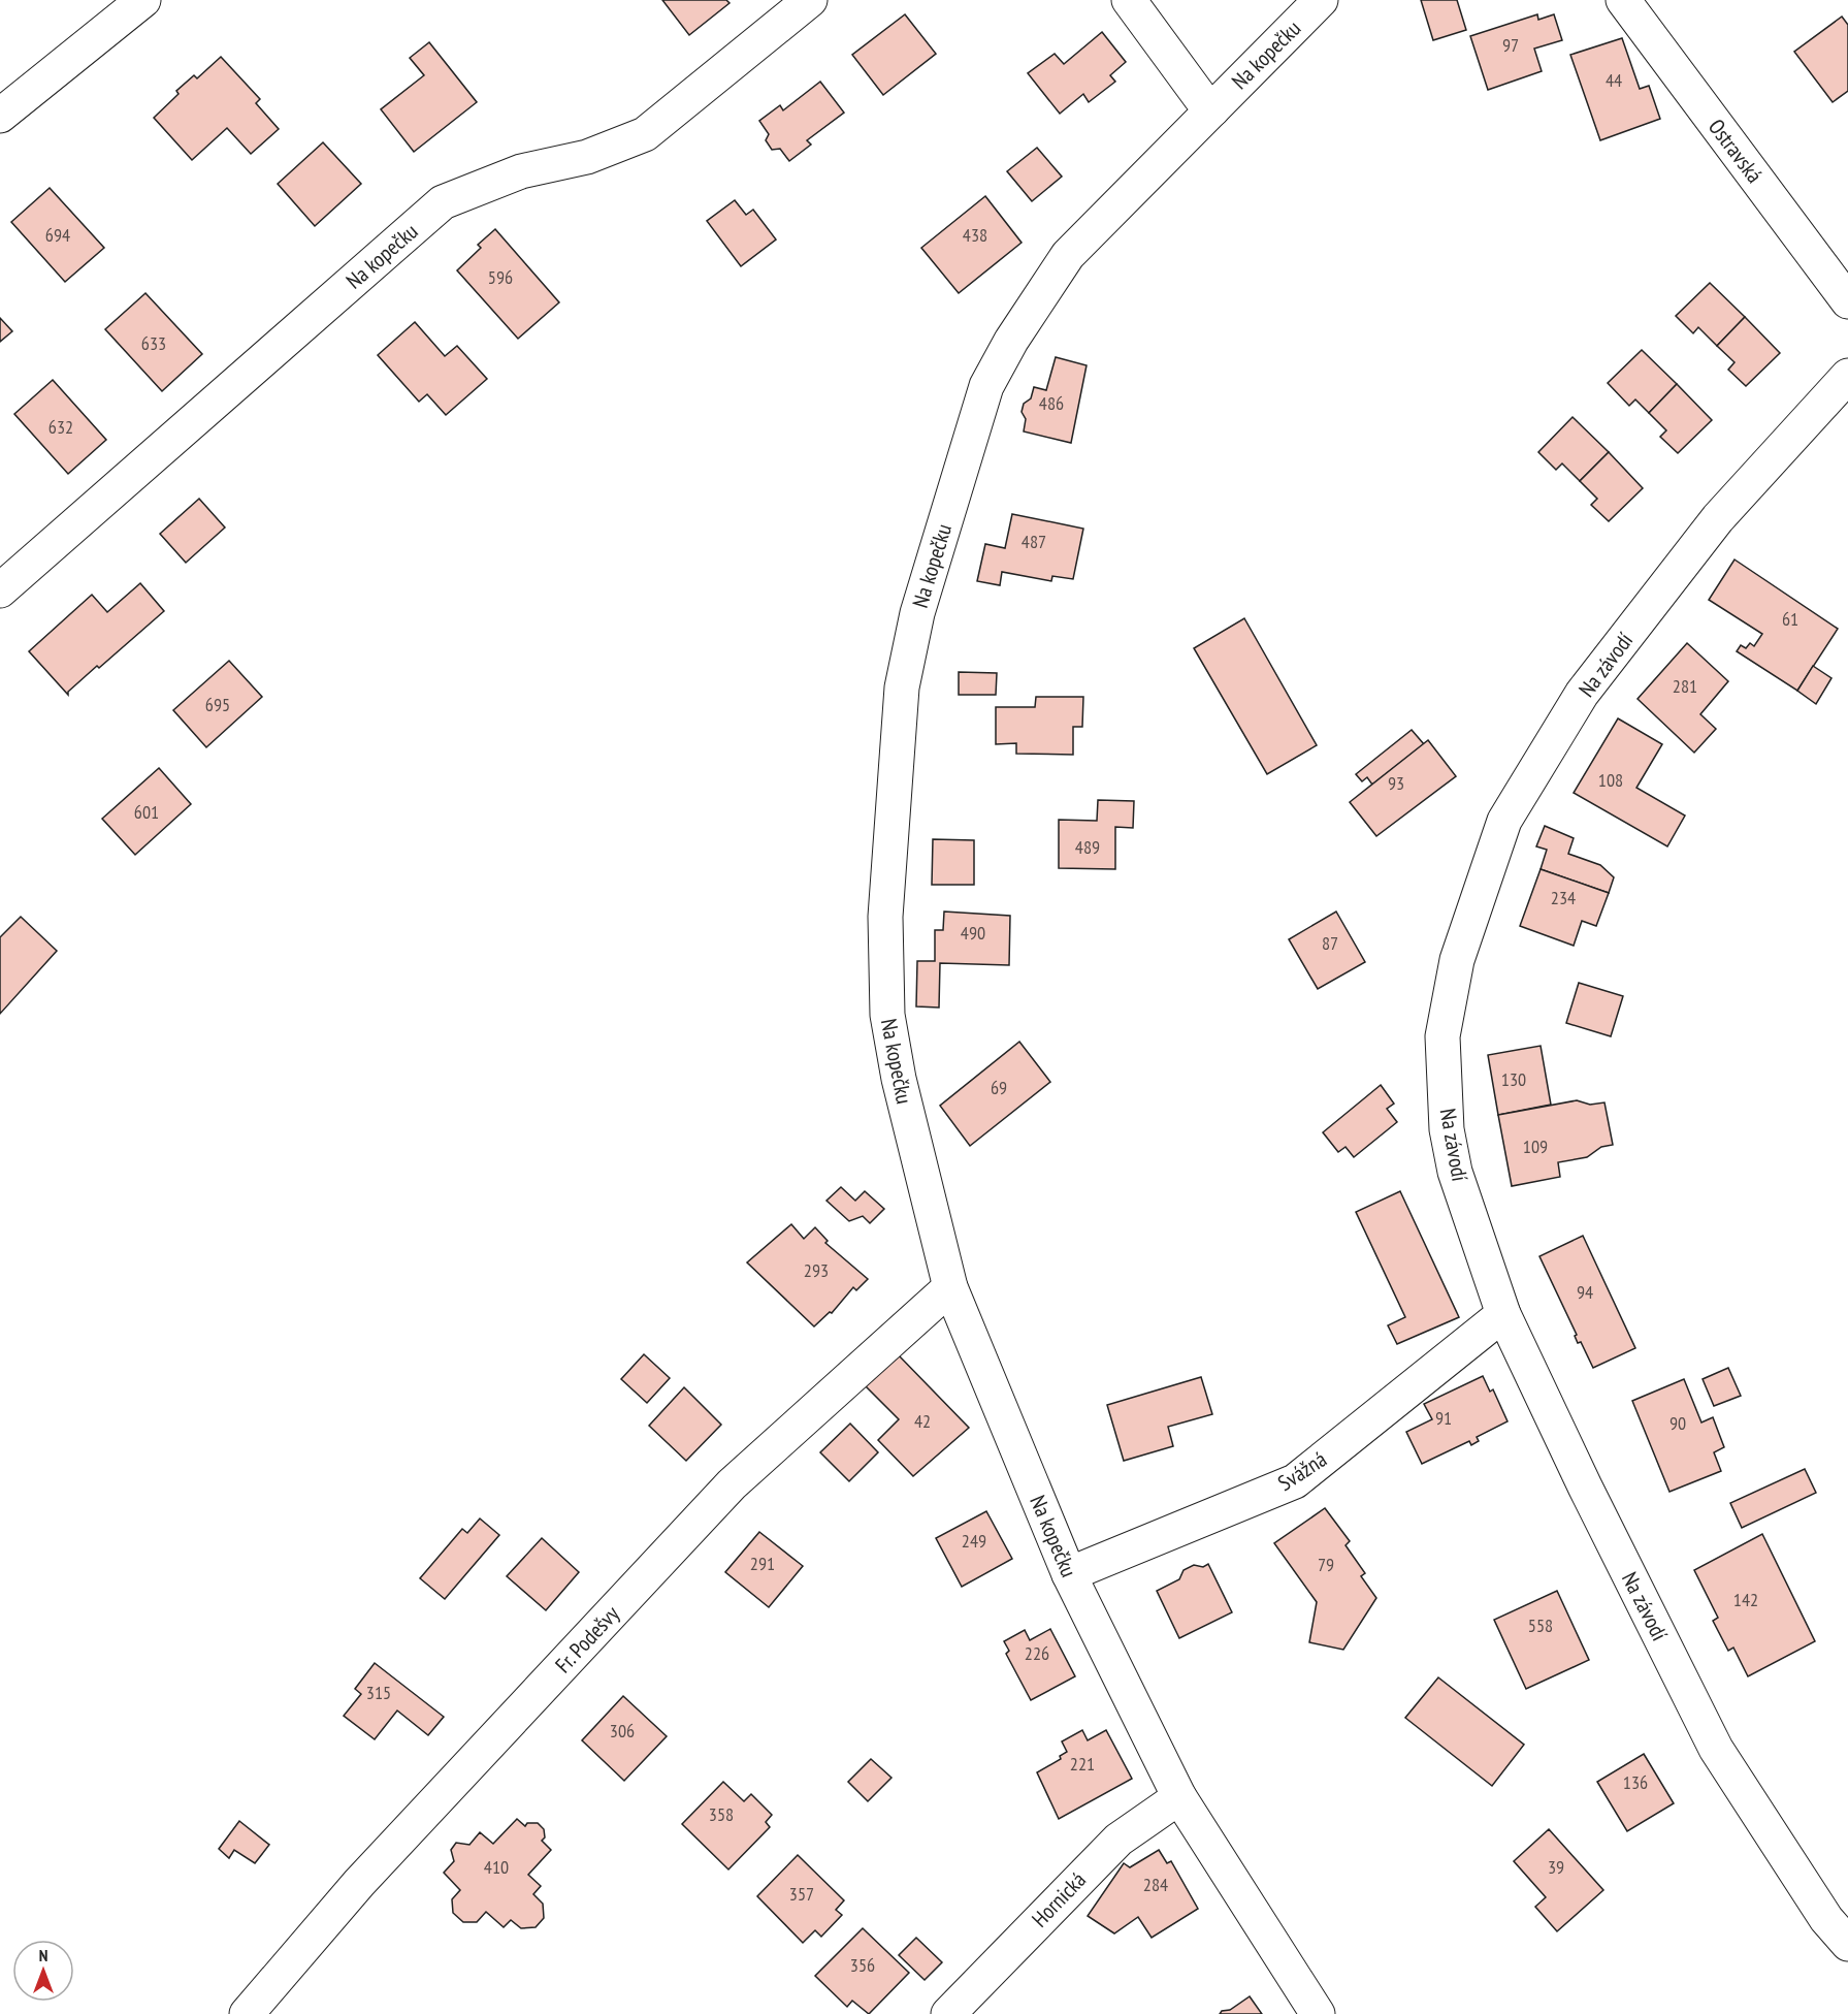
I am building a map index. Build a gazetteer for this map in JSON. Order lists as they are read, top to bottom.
{
  "streets": {
    "street": [
      "Na kopečku",
      "Ostravská",
      "Na závodí",
      "Svážná",
      "Fr. Podešvy",
      "Hornická"
    ]
  },
  "crossings": [
    ["Na kopečku", "Svážná"],
    ["Na kopečku", "Fr. Podešvy"],
    ["Na kopečku", "Hornická"],
    ["Na závodí", "Svážná"]
  ],
  "house_numbers": [
    "97",
    "44",
    "694",
    "438",
    "596",
    "633",
    "486",
    "632",
    "487",
    "61",
    "281",
    "695",
    "108",
    "93",
    "601",
    "489",
    "234",
    "490",
    "87",
    "130",
    "69",
    "109",
    "293",
    "94",
    "91",
    "42",
    "90",
    "249",
    "291",
    "79",
    "142",
    "558",
    "226",
    "315",
    "306",
    "221",
    "136",
    "358",
    "410",
    "39",
    "284",
    "357",
    "356"
  ],
  "north": "top"
}
